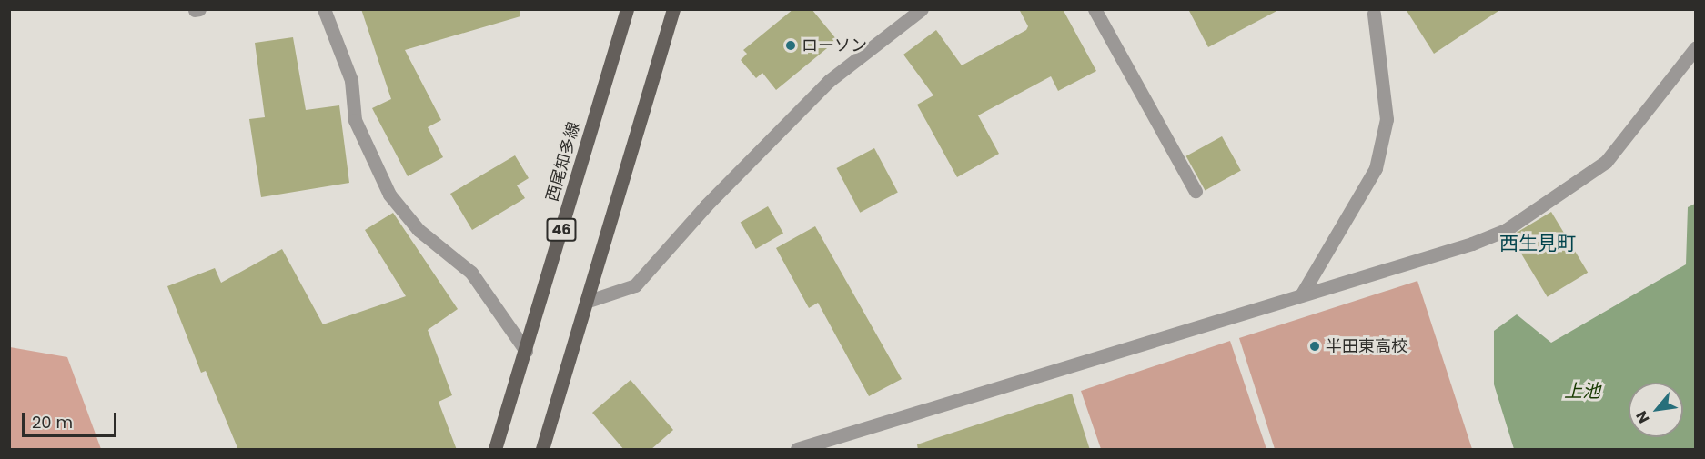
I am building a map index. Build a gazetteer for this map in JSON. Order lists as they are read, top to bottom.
{
  "streets": {
    "main road": ["西尾知多線", "46"]
  },
  "districts": ["西生見町"],
  "water": ["上池"],
  "places": ["ローソン", "半田東高校"],
  "scale_bar": "20 m",
  "north": "bottom left"
}
